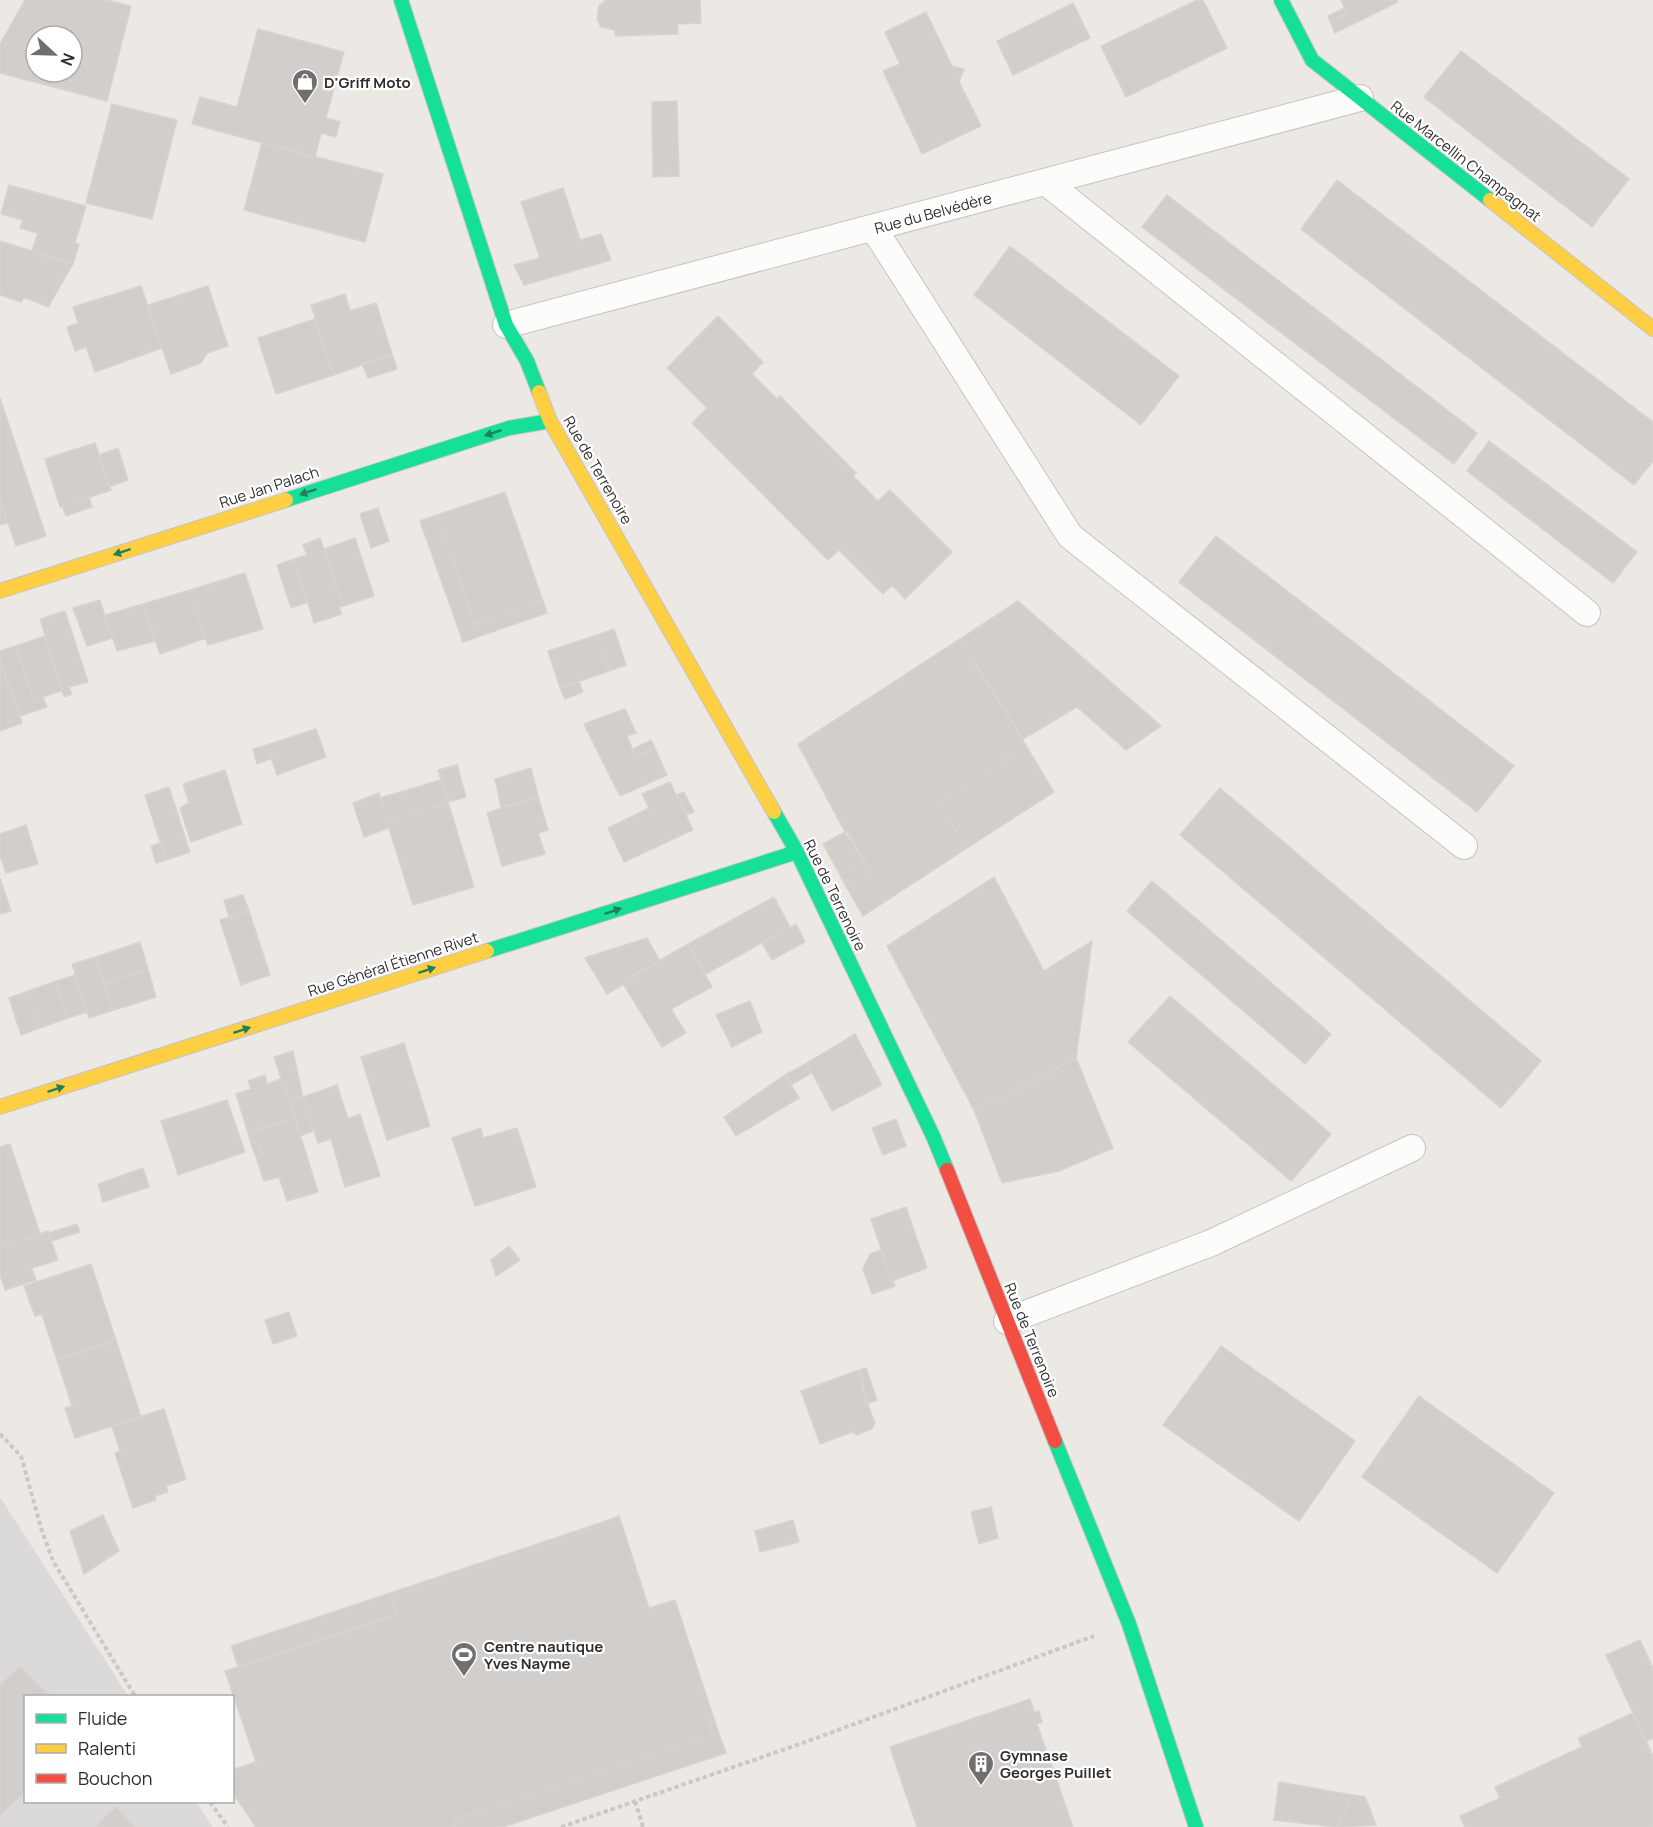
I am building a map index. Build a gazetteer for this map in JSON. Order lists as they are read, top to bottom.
{
  "streets": {
    "street": [
      "Rue Marcellin Champagnat",
      "Rue de Terrenoire",
      "Rue Jan Palach",
      "Rue Général Étienne Rivet"
    ],
    "lane": ["Rue du Belvédère"]
  },
  "crossings": [
    ["Rue Marcellin Champagnat", "Rue du Belvédère"],
    ["Rue du Belvédère", "Rue de Terrenoire"],
    ["Rue de Terrenoire", "Rue Jan Palach"],
    ["Rue de Terrenoire", "Rue Général Étienne Rivet"]
  ],
  "one_way": ["Rue Jan Palach", "Rue Général Étienne Rivet"],
  "places": {
    "shop": ["D'Griff Moto"],
    "sports": ["Centre nautique Yves Nayme"],
    "building": ["Gymnase Georges Puillet"]
  },
  "legend": ["Fluide", "Ralenti", "Bouchon"],
  "north": "right"
}
